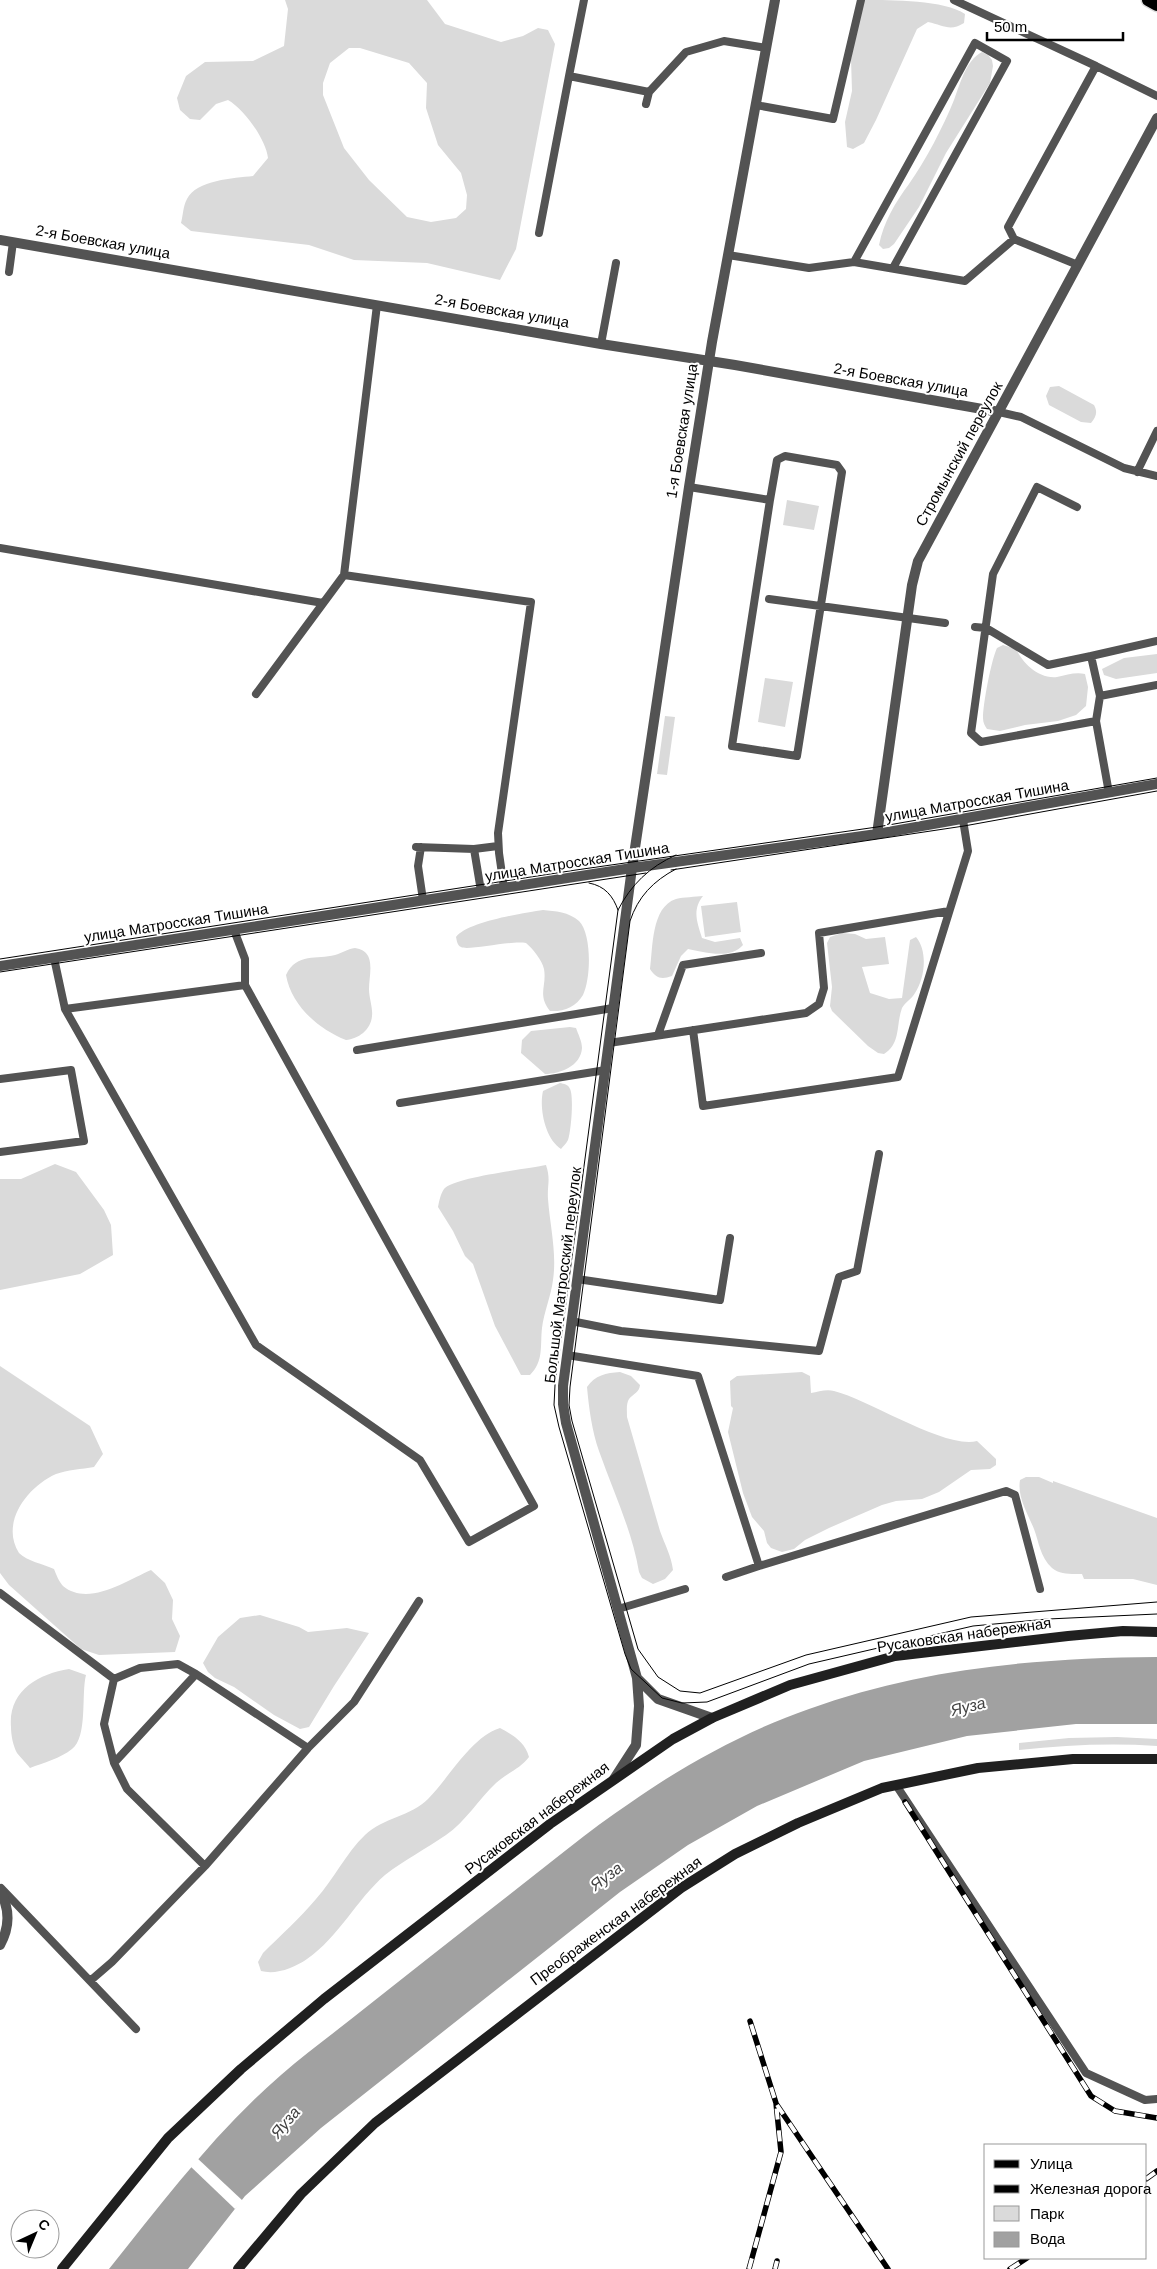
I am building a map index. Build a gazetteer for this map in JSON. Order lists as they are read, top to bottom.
{
  "streets": {
    "main road": ["Русаковская набережная", "Преображенская набережная"],
    "street": [
      "2-я Боевская улица",
      "1-я Боевская улица",
      "Стромынский переулок",
      "улица Матросская Тишина",
      "Большой Матросский переулок"
    ]
  },
  "crossings": [
    ["2-я Боевская улица", "1-я Боевская улица"],
    ["2-я Боевская улица", "Стромынский переулок"],
    ["1-я Боевская улица", "улица Матросская Тишина"],
    ["1-я Боевская улица", "Большой Матросский переулок"],
    ["Стромынский переулок", "улица Матросская Тишина"],
    ["улица Матросская Тишина", "Большой Матросский переулок"],
    ["Большой Матросский переулок", "Русаковская набережная"]
  ],
  "water": ["Яуза"],
  "legend": [
    "Улица",
    "Железная дорога",
    "Парк",
    "Вода"
  ],
  "scale_bar": "50 m",
  "north": "top right"
}
